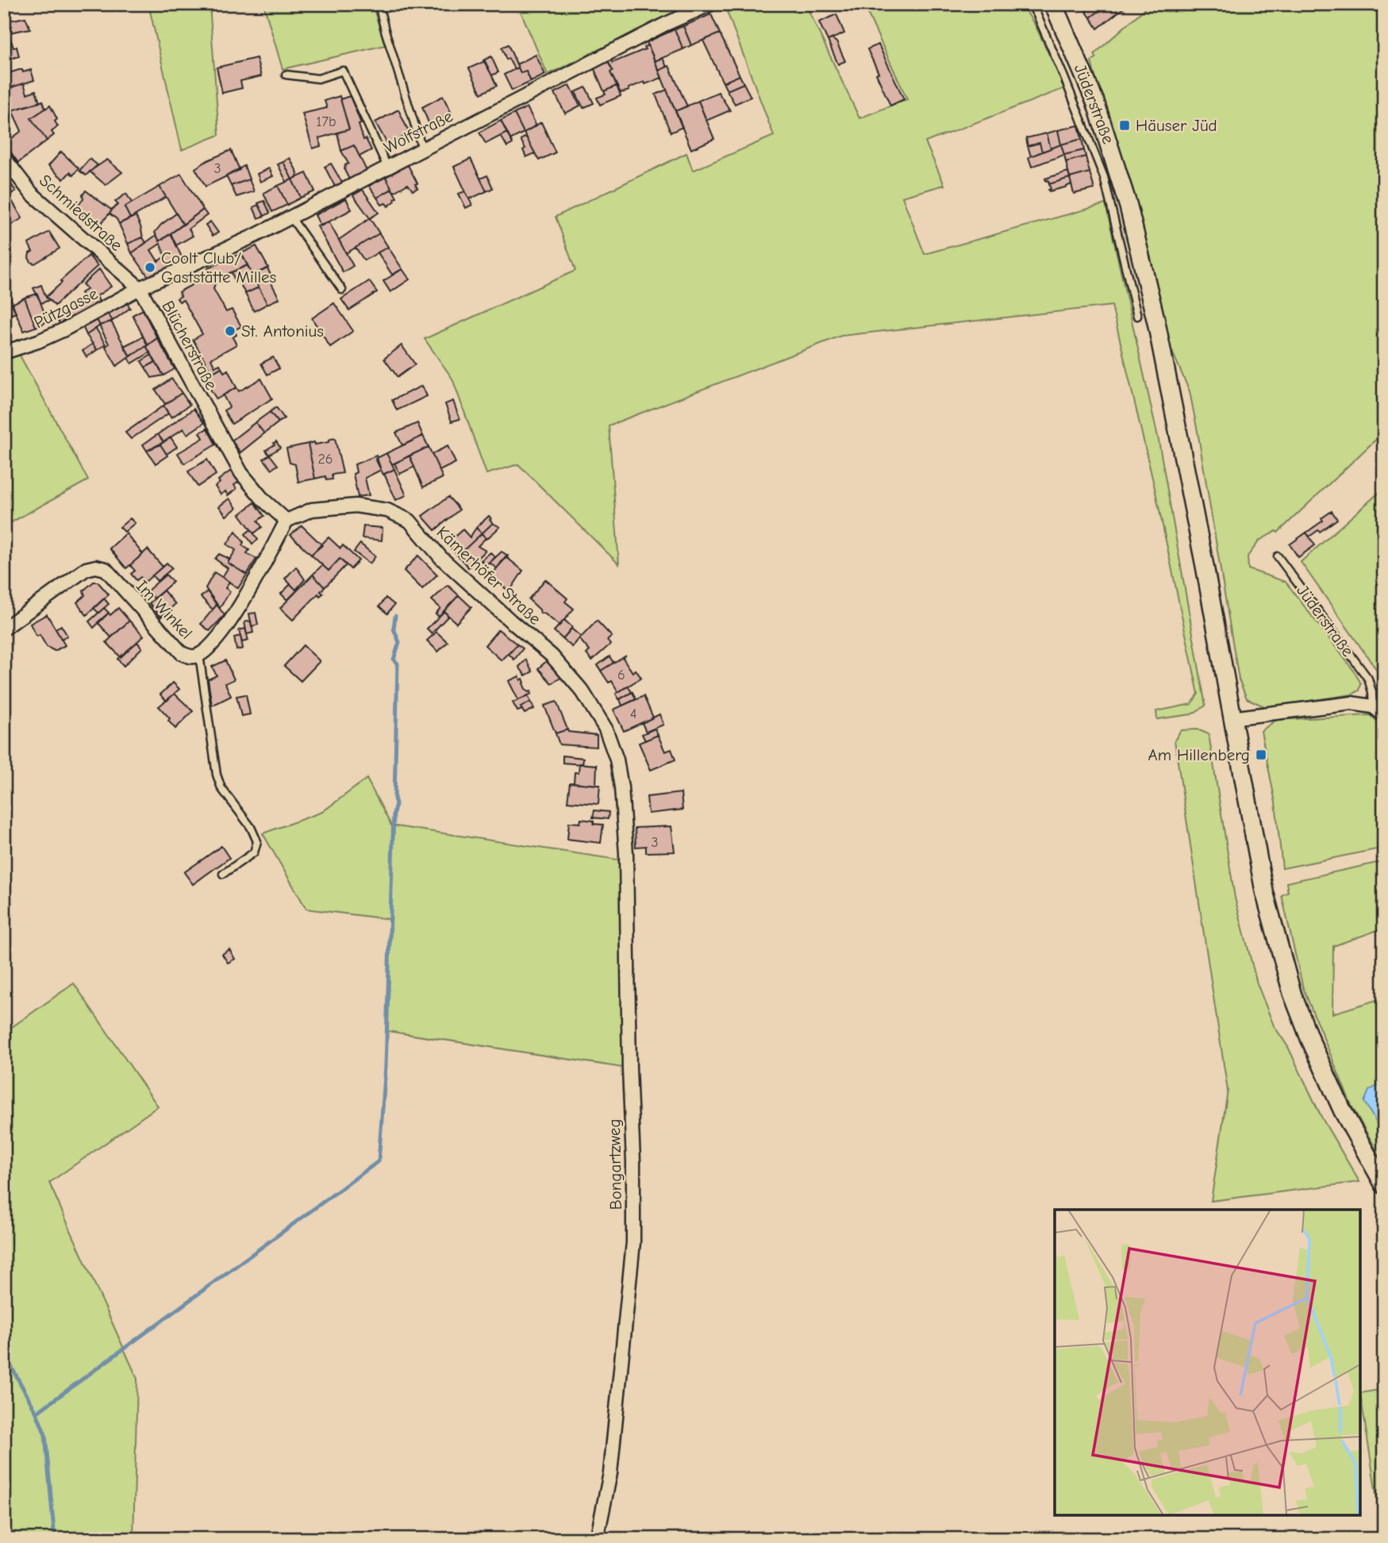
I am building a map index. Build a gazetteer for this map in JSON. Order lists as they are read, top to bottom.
{
  "streets": {
    "main road": ["Jüderstraße"],
    "street": [
      "Wolfstraße",
      "Schmiedstraße",
      "Pützgasse",
      "Blücherstraße",
      "Kämerhöfer Straße",
      "Im Winkel",
      "Bongartzweg"
    ]
  },
  "crossings": [
    ["Wolfstraße", "Schmiedstraße"],
    ["Wolfstraße", "Pützgasse"],
    ["Wolfstraße", "Blücherstraße"],
    ["Schmiedstraße", "Pützgasse"],
    ["Schmiedstraße", "Blücherstraße"],
    ["Pützgasse", "Blücherstraße"],
    ["Blücherstraße", "Kämerhöfer Straße"],
    ["Blücherstraße", "Im Winkel"],
    ["Kämerhöfer Straße", "Im Winkel"],
    ["Kämerhöfer Straße", "Bongartzweg"]
  ],
  "places": {
    "transit": ["Häuser Jüd", "Am Hillenberg"],
    "other": ["Coolt Club/ Gaststätte Milles", "St. Antonius"]
  },
  "house_numbers": [
    "17b",
    "3",
    "26",
    "6",
    "4",
    "3"
  ]
}
